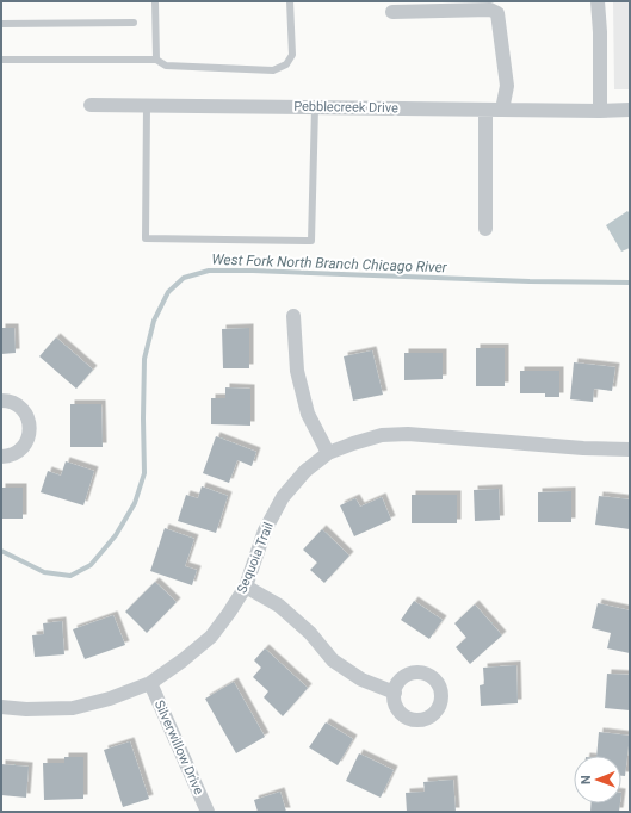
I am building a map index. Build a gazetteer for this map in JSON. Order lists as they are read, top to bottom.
{
  "streets": {
    "street": ["Pebblecreek Drive", "Sequoia Trail", "Silverwillow Drive"]
  },
  "crossings": [
    ["Sequoia Trail", "Silverwillow Drive"]
  ],
  "water": ["West Fork North Branch Chicago River"],
  "north": "left"
}
